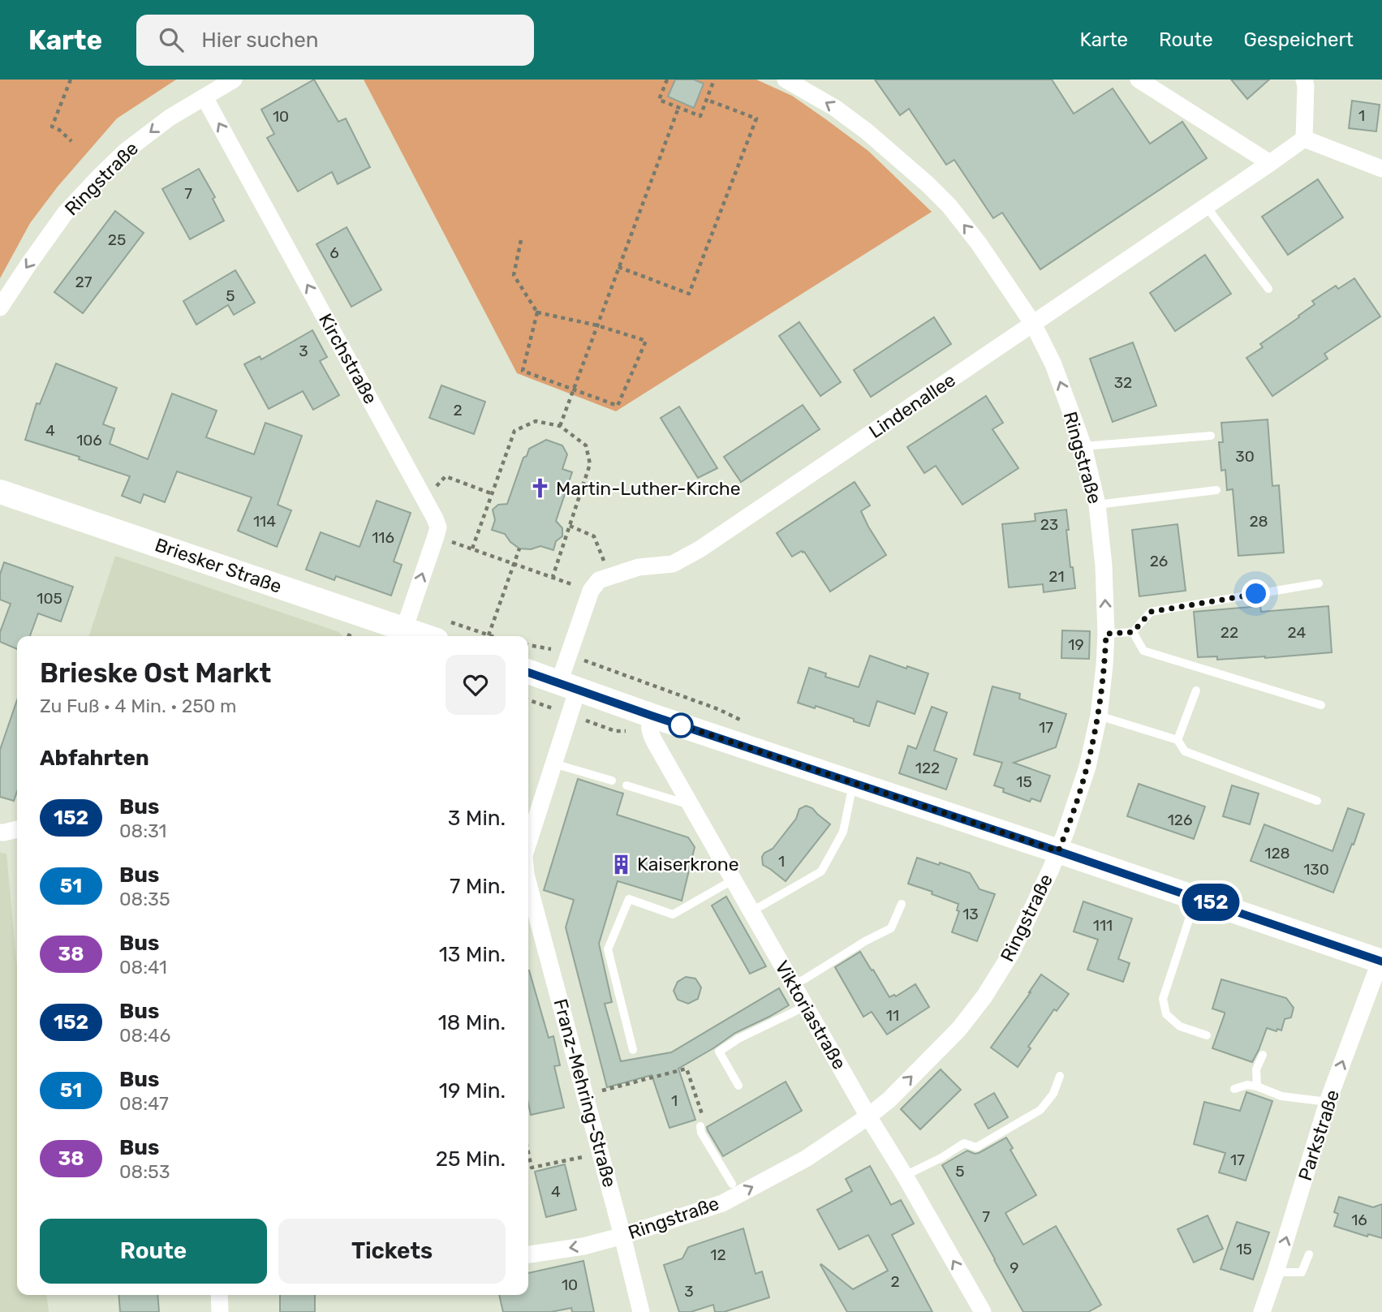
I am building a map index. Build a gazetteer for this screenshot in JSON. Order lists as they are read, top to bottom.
{
  "streets": {
    "main road": ["Briesker Straße"],
    "street": [
      "Ringstraße",
      "Kirchstraße",
      "Lindenallee",
      "Viktoriastraße",
      "Franz-Mehring-Straße",
      "Parkstraße"
    ]
  },
  "crossings": [
    ["Ringstraße", "Kirchstraße"],
    ["Ringstraße", "Lindenallee"],
    ["Ringstraße", "Viktoriastraße"],
    ["Ringstraße", "Franz-Mehring-Straße"]
  ],
  "one_way": ["Kirchstraße", "Parkstraße"],
  "places": {
    "church": ["Martin-Luther-Kirche"],
    "building": ["Kaiserkrone"]
  },
  "lines": ["bus line 152"],
  "house_numbers": [
    "1",
    "10",
    "7",
    "25",
    "6",
    "27",
    "5",
    "3",
    "32",
    "2",
    "4",
    "106",
    "30",
    "114",
    "28",
    "23",
    "116",
    "26",
    "21",
    "105",
    "22",
    "24",
    "19",
    "17",
    "122",
    "15",
    "126",
    "128",
    "1",
    "130",
    "13",
    "111",
    "11",
    "1",
    "17",
    "5",
    "4",
    "7",
    "16",
    "15",
    "12",
    "9",
    "2",
    "10",
    "3"
  ],
  "page": {
    "header": "Karte",
    "search": "Hier suchen",
    "nav": ["Karte", "Route", "Gespeichert"],
    "on_map": "152",
    "heading": [
      ["Brieske Ost Markt", "Zu Fuß · 4 Min. · 250 m"],
      "Abfahrten"
    ],
    "list": [
      {
        "mark": "152",
        "name": "Bus",
        "note": "08:31",
        "value": "3 Min."
      },
      {
        "mark": "51",
        "name": "Bus",
        "note": "08:35",
        "value": "7 Min."
      },
      {
        "mark": "38",
        "name": "Bus",
        "note": "08:41",
        "value": "13 Min."
      },
      {
        "mark": "152",
        "name": "Bus",
        "note": "08:46",
        "value": "18 Min."
      },
      {
        "mark": "51",
        "name": "Bus",
        "note": "08:47",
        "value": "19 Min."
      },
      {
        "mark": "38",
        "name": "Bus",
        "note": "08:53",
        "value": "25 Min."
      }
    ],
    "buttons": ["Route", "Tickets"]
  }
}
